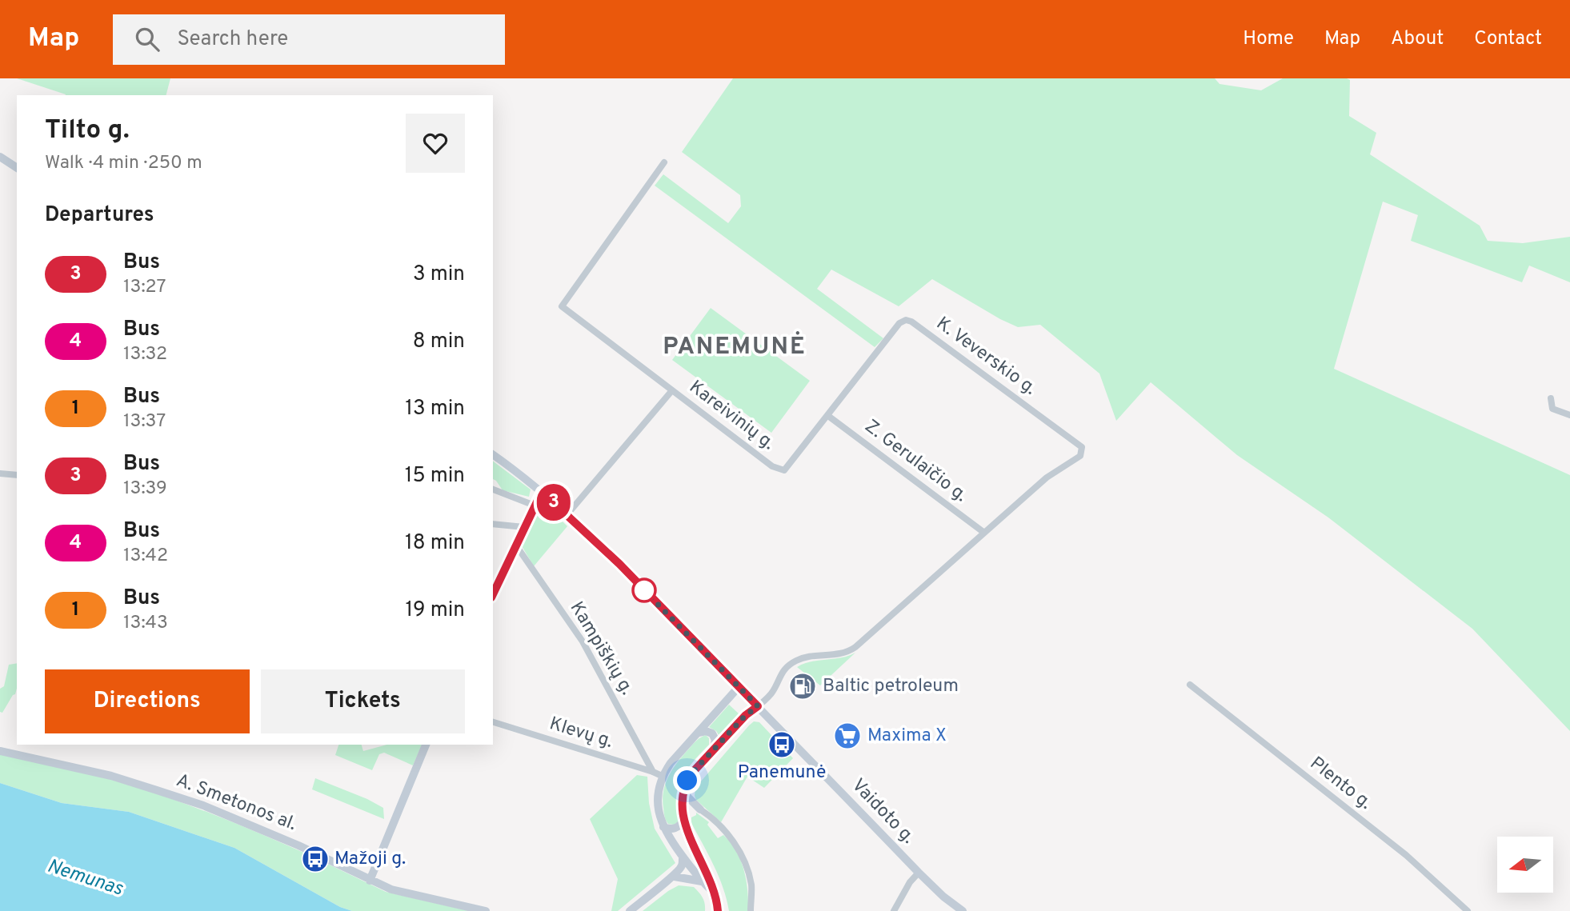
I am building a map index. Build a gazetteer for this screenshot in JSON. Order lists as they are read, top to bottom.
{
  "streets": {
    "main road": ["A. Smetonos al.", "Vaidoto g."],
    "street": [
      "K. Veverskio g.",
      "Kareivinių g.",
      "Z. Gerulaičio g.",
      "Kampiškių g.",
      "Klevų g.",
      "Plento g."
    ]
  },
  "crossings": [
    ["K. Veverskio g.", "Kareivinių g."],
    ["K. Veverskio g.", "Z. Gerulaičio g."],
    ["Kareivinių g.", "Z. Gerulaičio g."],
    ["Kareivinių g.", "Vaidoto g."],
    ["Kampiškių g.", "Klevų g."]
  ],
  "districts": ["PANEMUNĖ"],
  "water": ["Nemunas"],
  "places": {
    "fuel station": ["Baltic petroleum"],
    "supermarket": ["Maxima X"],
    "bus stop": ["Panemunė", "Mažoji g."]
  },
  "lines": ["bus line 3"],
  "north": "left",
  "page": {
    "header": "Map",
    "search": "Search here",
    "nav": [
      "Home",
      "Map",
      "About",
      "Contact"
    ],
    "on_map": "3",
    "heading": [
      ["Tilto g.", "Walk · 4 min · 250 m"],
      "Departures"
    ],
    "list": [
      {
        "mark": "3",
        "name": "Bus",
        "note": "13:27",
        "value": "3 min"
      },
      {
        "mark": "4",
        "name": "Bus",
        "note": "13:32",
        "value": "8 min"
      },
      {
        "mark": "1",
        "name": "Bus",
        "note": "13:37",
        "value": "13 min"
      },
      {
        "mark": "3",
        "name": "Bus",
        "note": "13:39",
        "value": "15 min"
      },
      {
        "mark": "4",
        "name": "Bus",
        "note": "13:42",
        "value": "18 min"
      },
      {
        "mark": "1",
        "name": "Bus",
        "note": "13:43",
        "value": "19 min"
      }
    ],
    "buttons": ["Directions", "Tickets"]
  }
}
